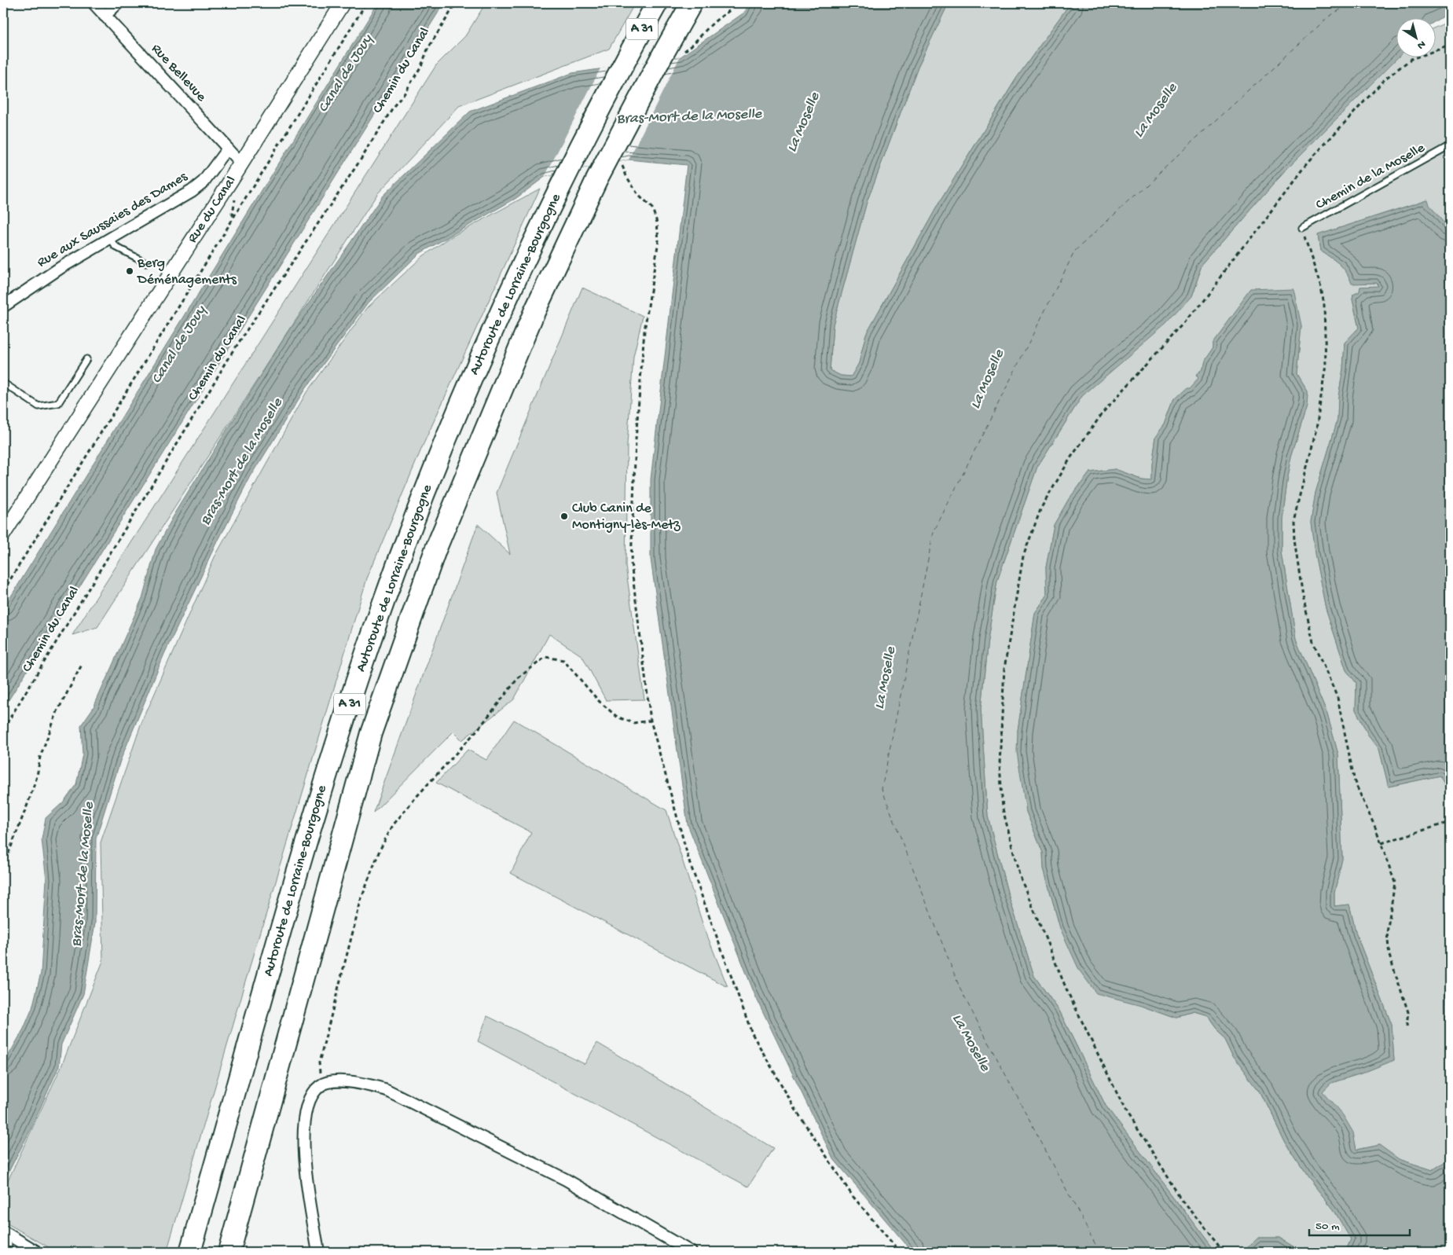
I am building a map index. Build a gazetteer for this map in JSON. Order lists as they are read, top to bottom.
{
  "streets": {
    "highway": ["A 31", "Autoroute de Lorraine-Bourgogne"],
    "street": ["Rue Bellevue", "Rue du Canal", "Rue aux Saussaies des Dames"],
    "lane": ["Chemin de la Moselle"],
    "path": ["Chemin du Canal"]
  },
  "crossings": [
    ["Rue Bellevue", "Rue du Canal"],
    ["Rue Bellevue", "Rue aux Saussaies des Dames"]
  ],
  "water": ["Canal de Jouy", "La Moselle", "Bras-Mort de la Moselle"],
  "places": ["Berg Déménagements", "Club Canin de Montigny-lès-Metz"],
  "scale_bar": "50 m",
  "north": "bottom right"
}
